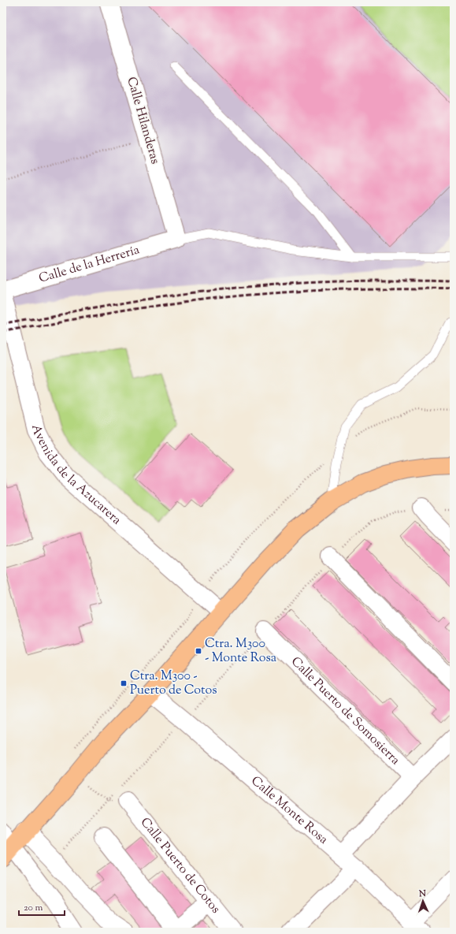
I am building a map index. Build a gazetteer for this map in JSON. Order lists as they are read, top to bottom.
{
  "streets": {
    "street": [
      "Calle Hilanderas",
      "Calle de la Herrería",
      "Avenida de la Azucarera",
      "Calle Puerto de Somosierra",
      "Calle Monte Rosa",
      "Calle Puerto de Cotos"
    ]
  },
  "crossings": [
    ["Calle Hilanderas", "Calle de la Herrería"]
  ],
  "places": {
    "transit": ["Ctra. M300 - Monte Rosa", "Ctra. M300 - Puerto de Cotos"]
  },
  "scale_bar": "20 m",
  "north": "top"
}
